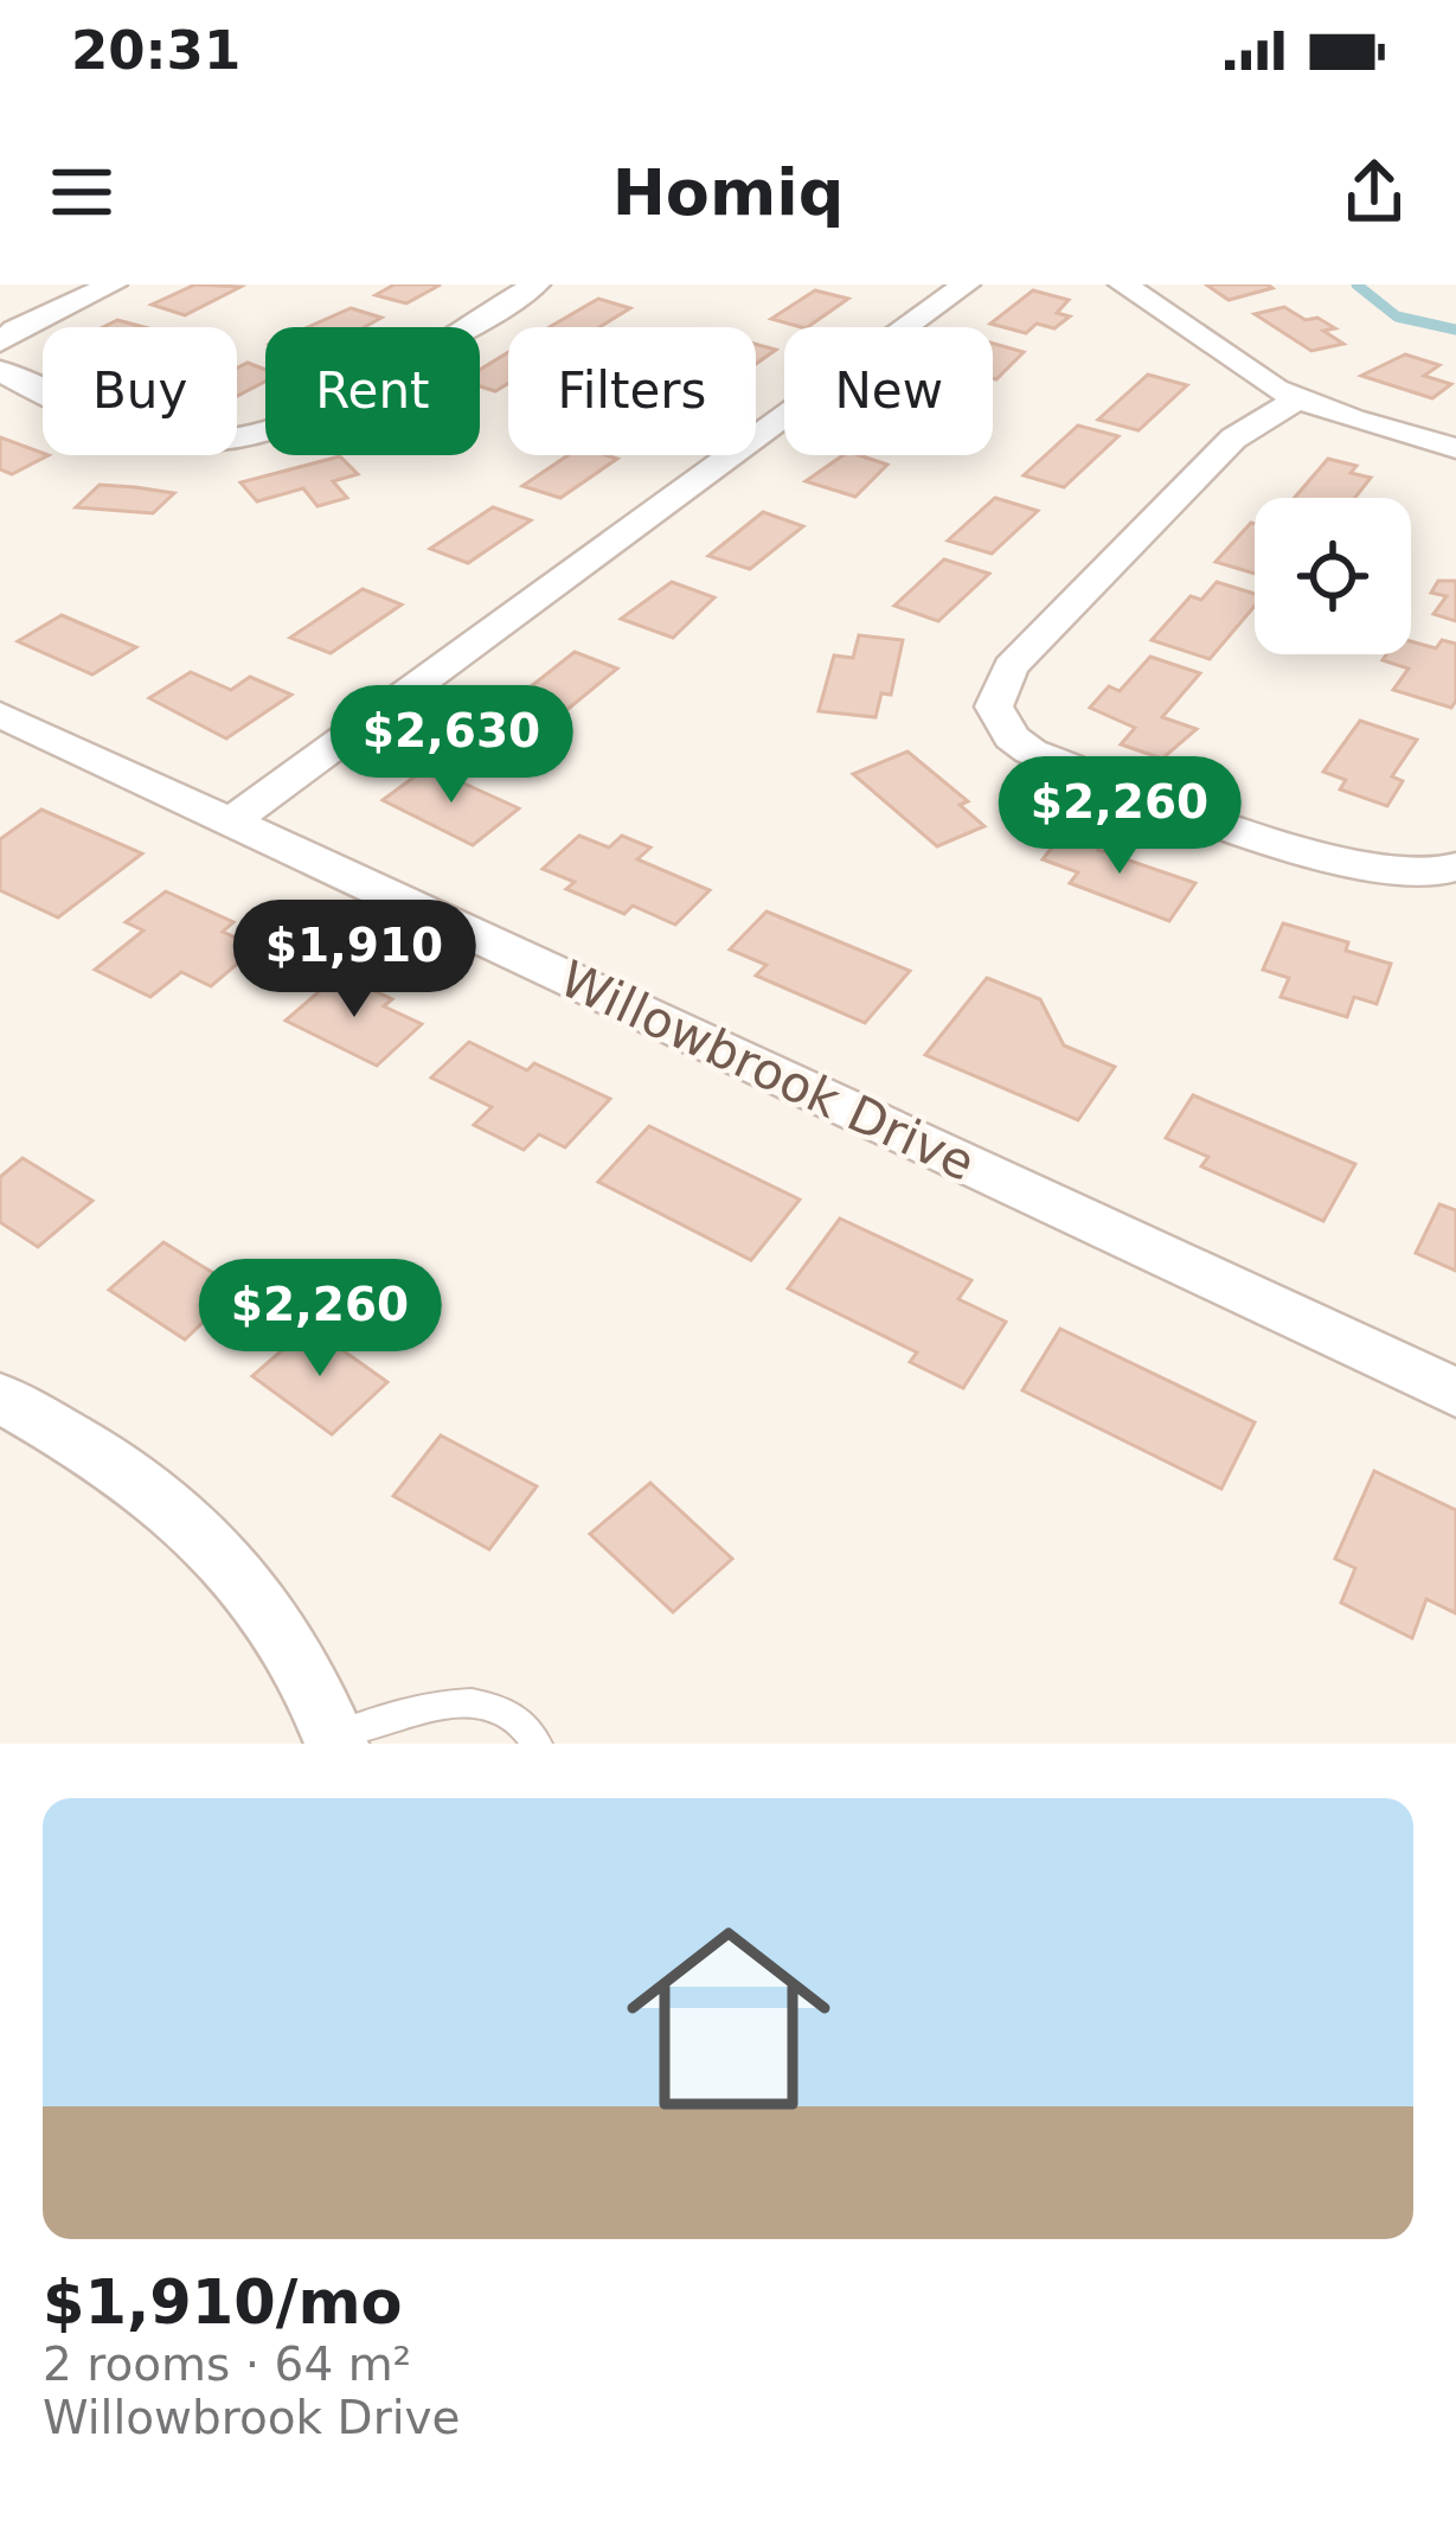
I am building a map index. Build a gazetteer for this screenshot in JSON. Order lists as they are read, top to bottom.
{
  "streets": {
    "street": ["Willowbrook Drive"]
  },
  "page": {
    "status": "20:31",
    "header": "Homiq",
    "chip": [
      "Buy",
      "Rent",
      "Filters",
      "New"
    ],
    "price": [
      "$2,630",
      "$2,260",
      "$1,910",
      "$2,260"
    ],
    "list": [
      {
        "name": "$1,910/mo",
        "note": "2 rooms · 64 m² · Willowbrook Drive"
      }
    ]
  }
}
